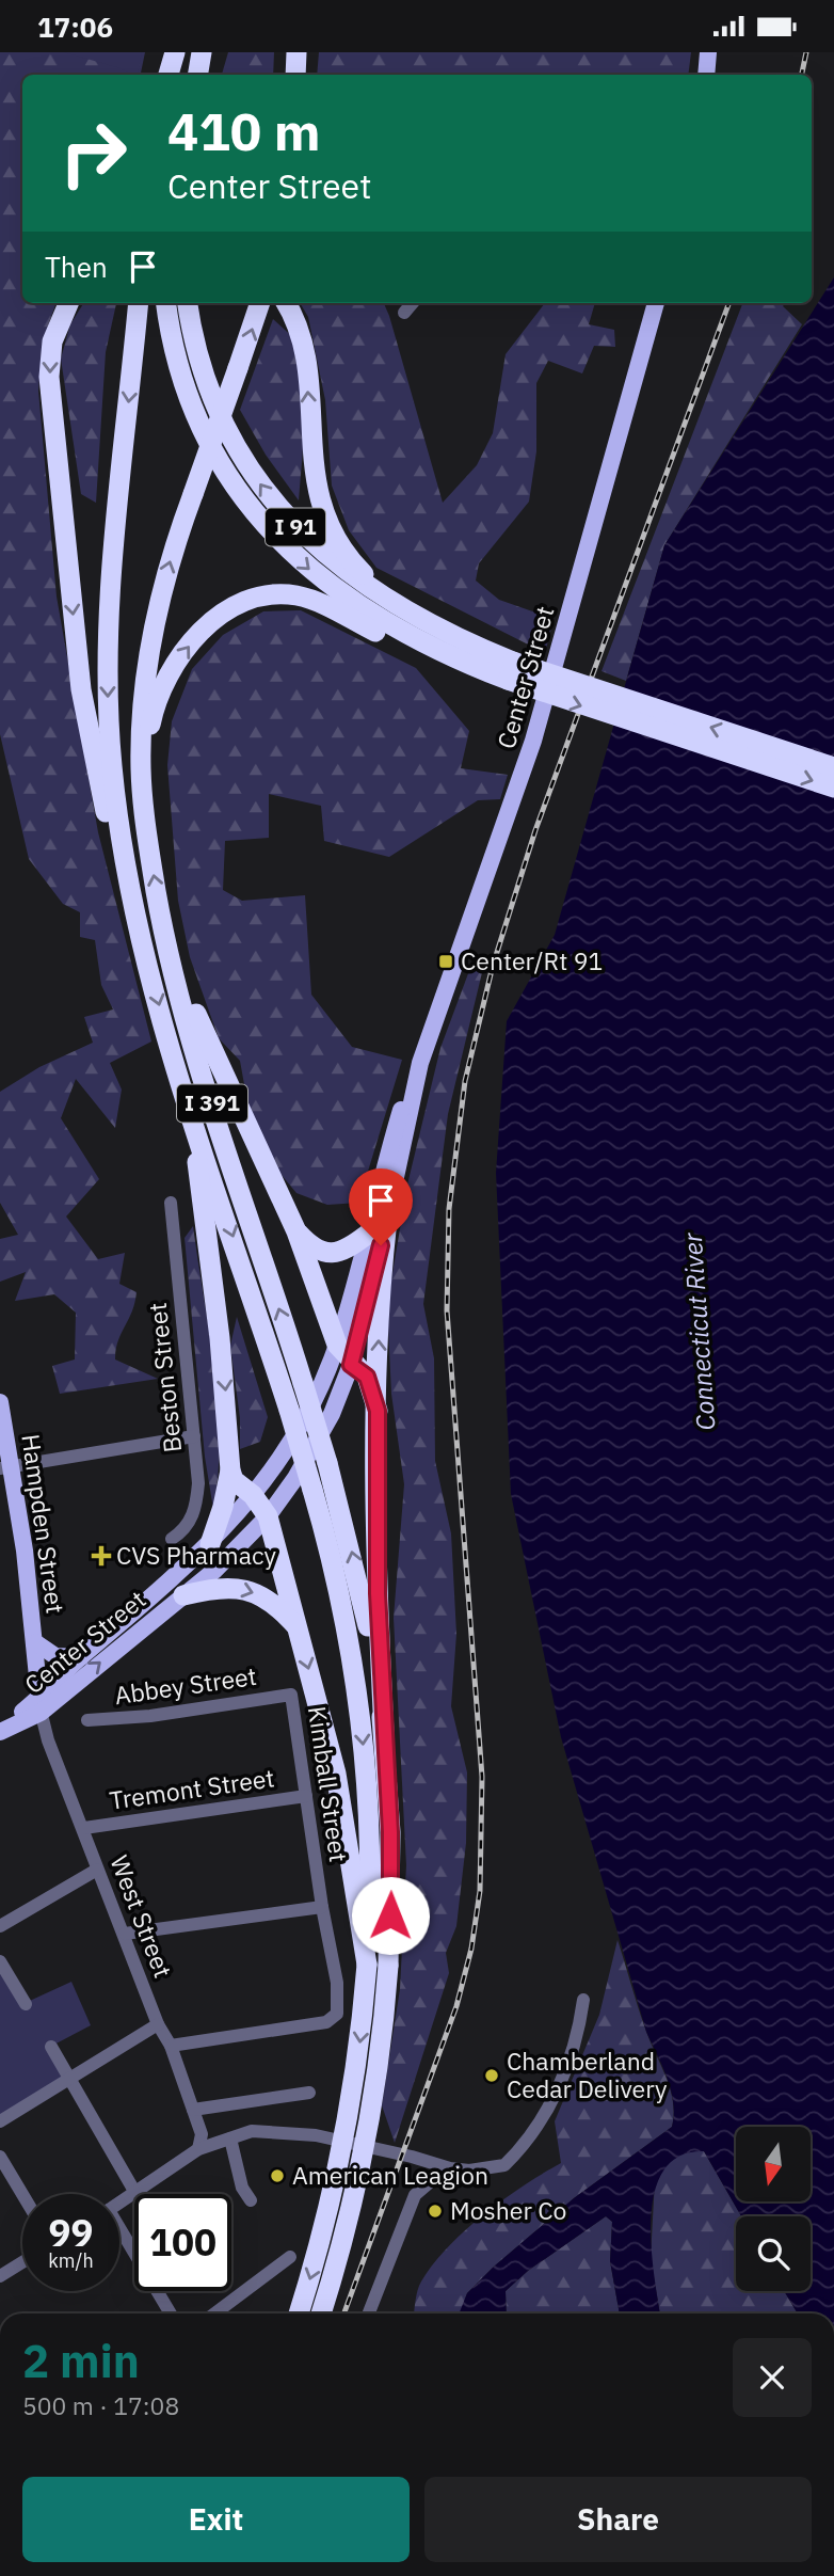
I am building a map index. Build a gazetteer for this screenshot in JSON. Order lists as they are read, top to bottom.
{
  "streets": {
    "highway": ["I 91", "I 391"],
    "main road": ["Center Street", "Hampden Street"],
    "street": [
      "Beston Street",
      "Abbey Street",
      "Kimball Street",
      "Tremont Street",
      "West Street"
    ]
  },
  "crossings": [
    ["Center Street", "Hampden Street"],
    ["Center Street", "West Street"],
    ["Hampden Street", "West Street"],
    ["Abbey Street", "Kimball Street"],
    ["Kimball Street", "Tremont Street"],
    ["Kimball Street", "West Street"],
    ["Tremont Street", "West Street"]
  ],
  "water": ["Connecticut River"],
  "places": {
    "transit": ["Center/Rt 91"],
    "health": ["CVS Pharmacy"],
    "other": ["Chamberland Cedar Delivery", "American Leagion", "Mosher Co"]
  },
  "north": "bottom",
  "page": {
    "status": "17:06",
    "turn": ["410 m", "Center Street"],
    "then": "Then",
    "speed": "99 km/h",
    "limit": "100",
    "heading": ["2 min", "500 m · 17:08"],
    "buttons": ["Exit", "Share"]
  }
}
